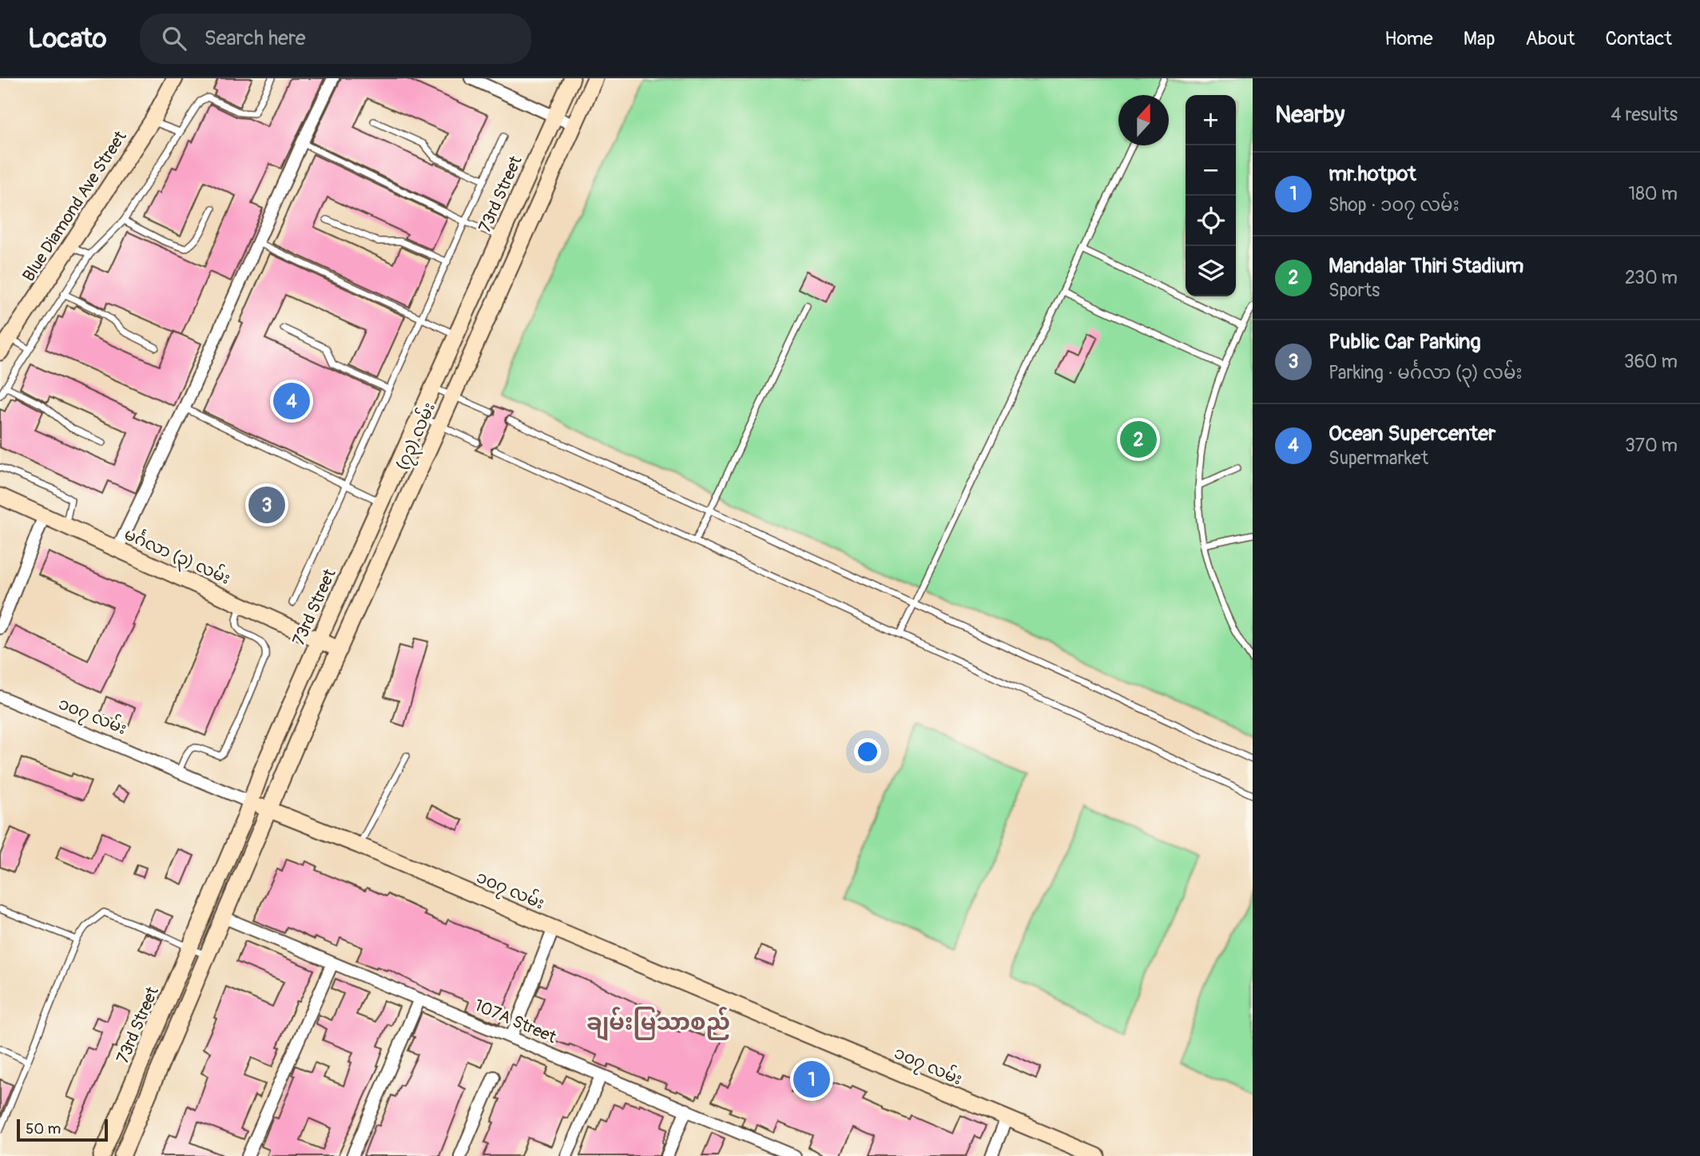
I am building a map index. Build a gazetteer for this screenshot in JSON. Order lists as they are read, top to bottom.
{
  "streets": {
    "main road": [
      "73rd Street",
      "Blue Diamond Ave Street",
      "(၇၃) လမ်း",
      "မင်္ဂလာ (၃) လမ်း",
      "၁၀၇ လမ်း"
    ],
    "street": ["107A Street"]
  },
  "crossings": [
    ["73rd Street", "မင်္ဂလာ (၃) လမ်း"],
    ["73rd Street", "၁၀၇ လမ်း"],
    ["(၇၃) လမ်း", "မင်္ဂလာ (၃) လမ်း"],
    ["(၇၃) လမ်း", "၁၀၇ လမ်း"]
  ],
  "districts": ["ချမ်းမြသာစည်"],
  "scale_bar": "50 m",
  "north": "top",
  "page": {
    "header": "Locato",
    "search": "Search here",
    "nav": [
      "Home",
      "Map",
      "About",
      "Contact"
    ],
    "heading": ["Nearby", "4 results"],
    "map_buttons": ["+", "−"],
    "list": [
      {
        "mark": "1",
        "name": "mr.hotpot",
        "note": "Shop · ၁၀၇ လမ်း",
        "value": "180 m"
      },
      {
        "mark": "2",
        "name": "Mandalar Thiri Stadium",
        "note": "Sports",
        "value": "230 m"
      },
      {
        "mark": "3",
        "name": "Public Car Parking",
        "note": "Parking · မင်္ဂလာ (၃) လမ်း",
        "value": "360 m"
      },
      {
        "mark": "4",
        "name": "Ocean Supercenter",
        "note": "Supermarket",
        "value": "370 m"
      }
    ],
    "pins": [
      "4",
      "2",
      "3",
      "1"
    ],
    "scale": "50 m"
  }
}
